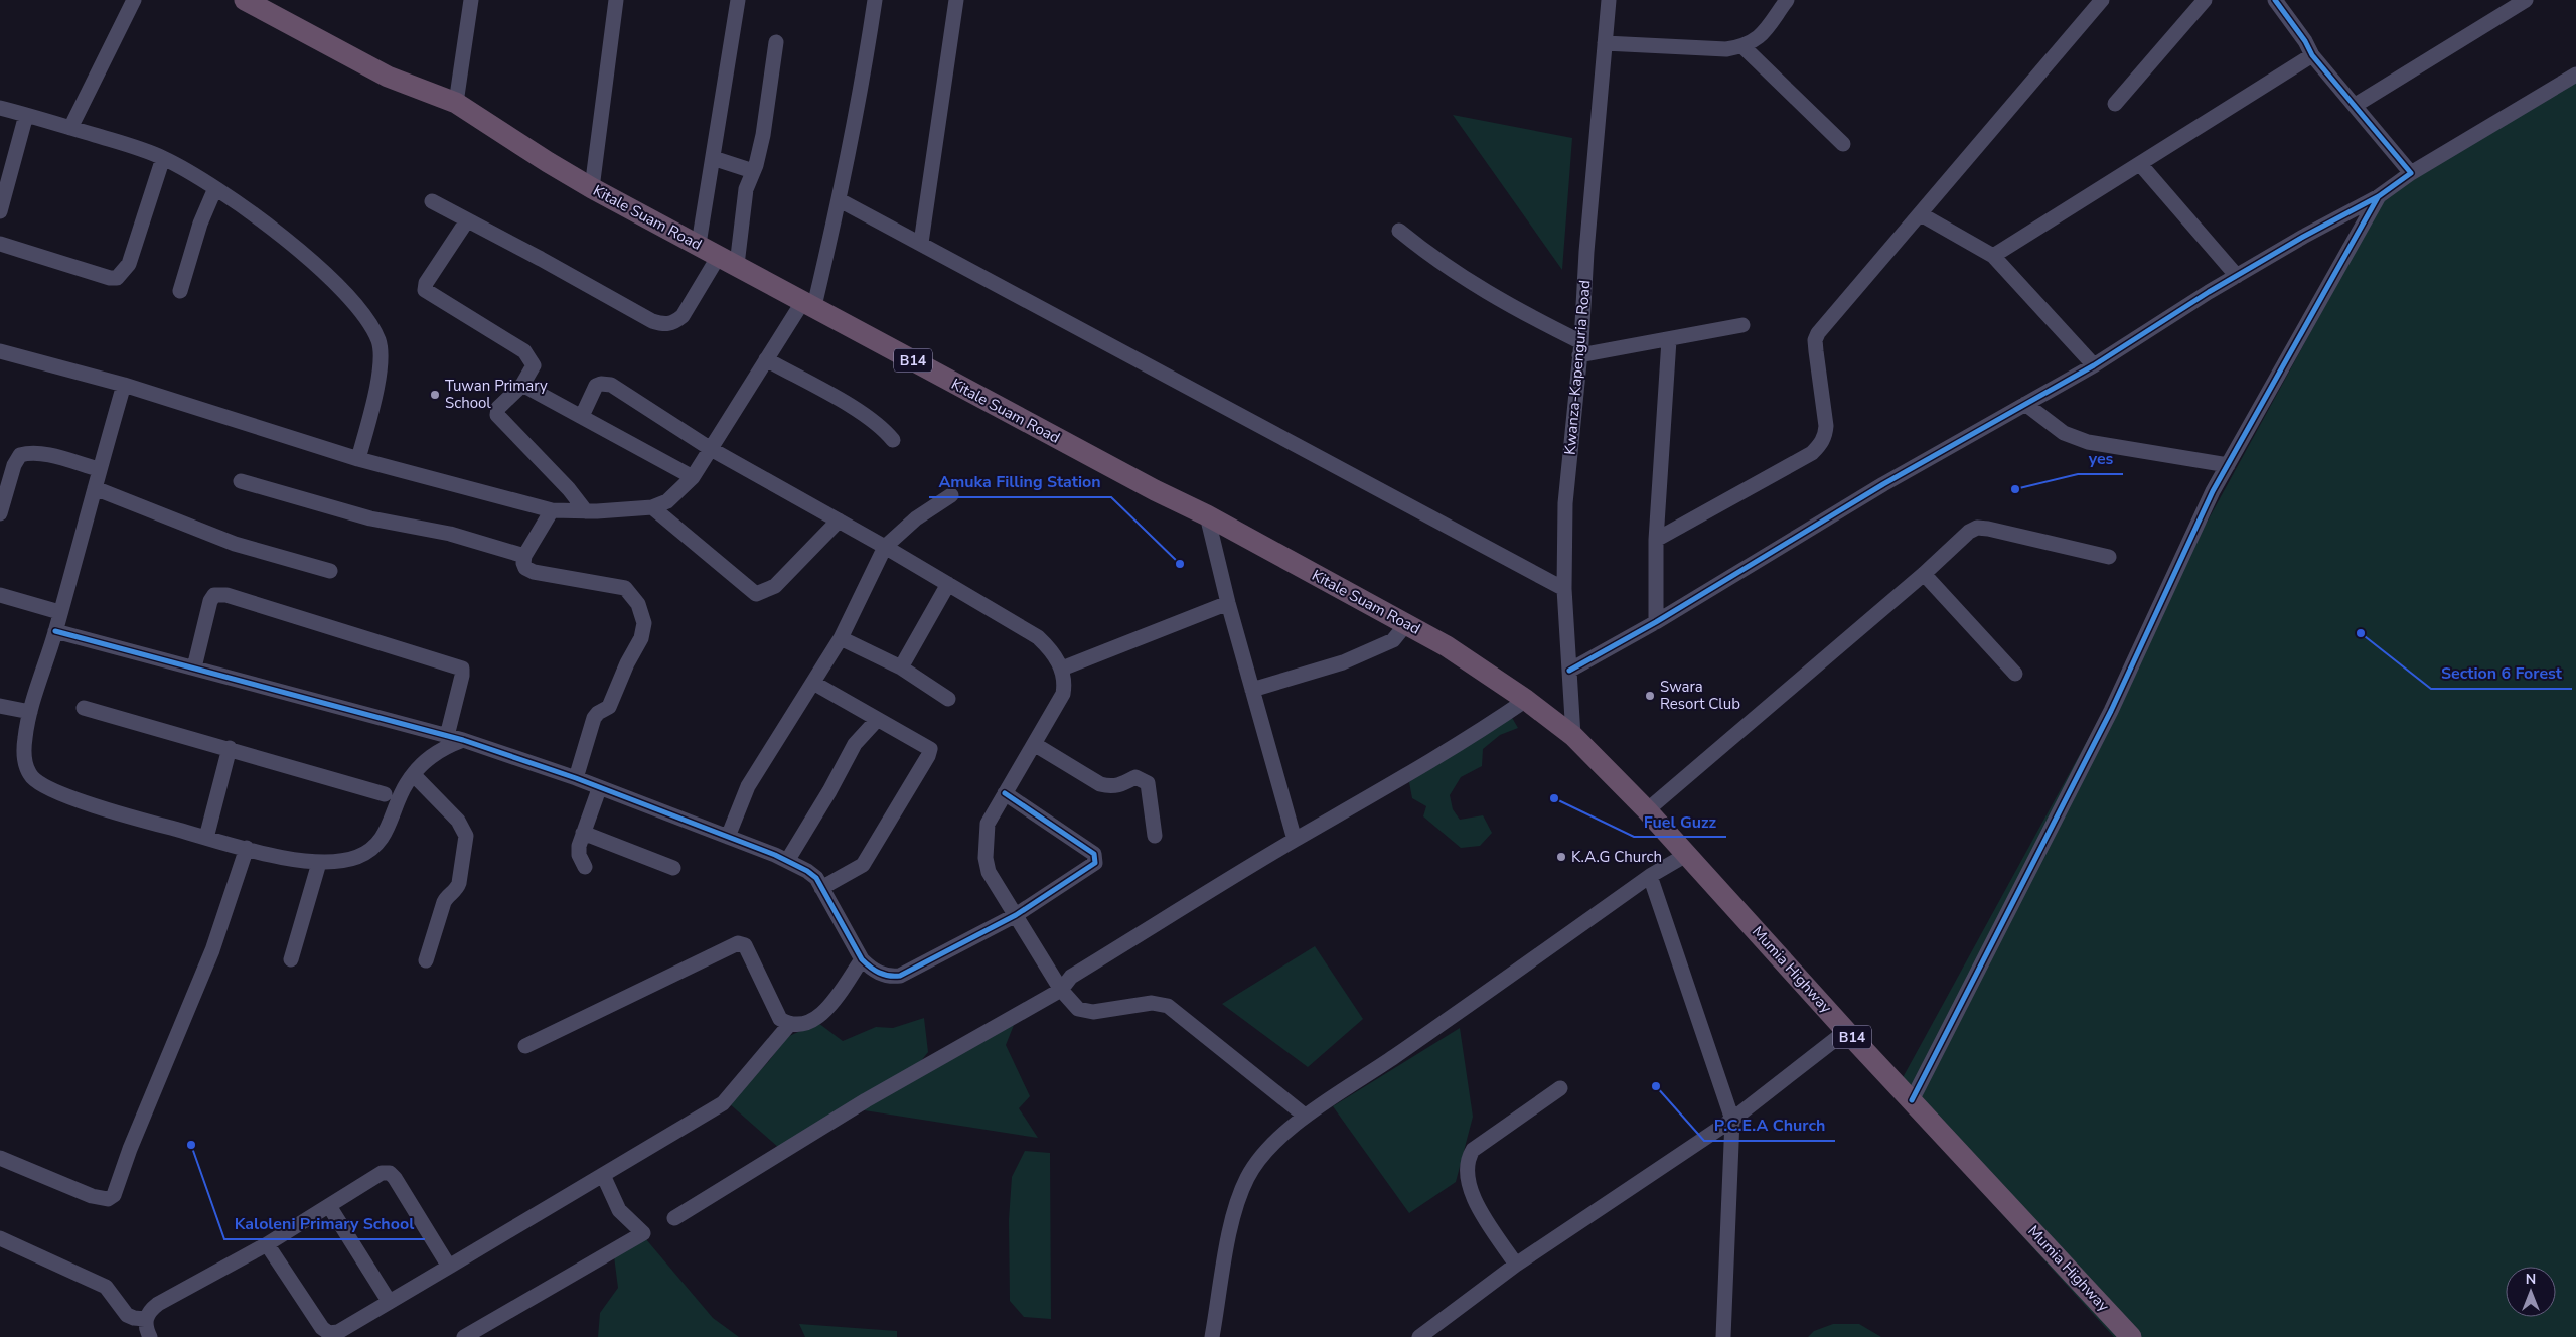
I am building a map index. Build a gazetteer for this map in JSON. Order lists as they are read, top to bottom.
{
  "streets": {
    "highway": ["Kitale Suam Road", "B14", "Mumia Highway"],
    "street": ["Kwanza-Kapenguria Road"]
  },
  "crossings": [
    ["Kitale Suam Road", "Kwanza-Kapenguria Road"],
    ["Kitale Suam Road", "Mumia Highway"],
    ["Kwanza-Kapenguria Road", "Mumia Highway"]
  ],
  "places": [
    "Tuwan Primary School",
    "yes",
    "Amuka Filling Station",
    "Section 6 Forest",
    "Swara Resort Club",
    "Fuel Guzz",
    "K.A.G Church",
    "P.C.E.A Church",
    "Kaloleni Primary School"
  ],
  "north": "top"
}
